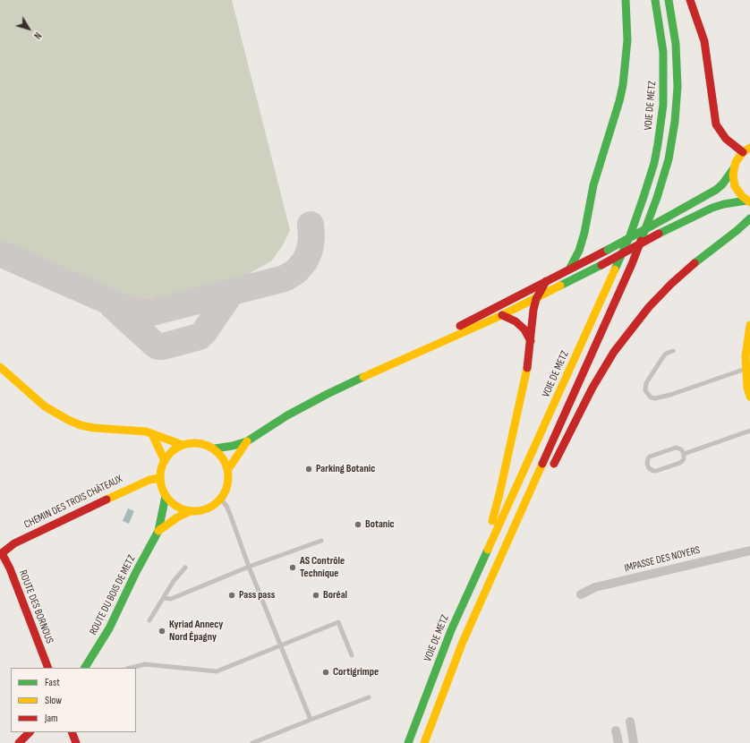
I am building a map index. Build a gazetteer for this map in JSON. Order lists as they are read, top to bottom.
{
  "streets": {
    "main road": [
      "VOIE DE METZ",
      "CHEMIN DES TROIS CHÂTEAUX",
      "ROUTE DU BOIS DE METZ",
      "ROUTE DES BORNOUS"
    ],
    "street": ["IMPASSE DES NOYERS"]
  },
  "crossings": [
    ["CHEMIN DES TROIS CHÂTEAUX", "ROUTE DU BOIS DE METZ"],
    ["CHEMIN DES TROIS CHÂTEAUX", "ROUTE DES BORNOUS"]
  ],
  "places": [
    "Parking Botanic",
    "Botanic",
    "AS Contrôle Technique",
    "Pass pass",
    "Boréal",
    "Kyriad Annecy Nord Épagny",
    "Cortigrimpe"
  ],
  "legend": ["Fast", "Slow", "Jam"],
  "north": "bottom right"
}
